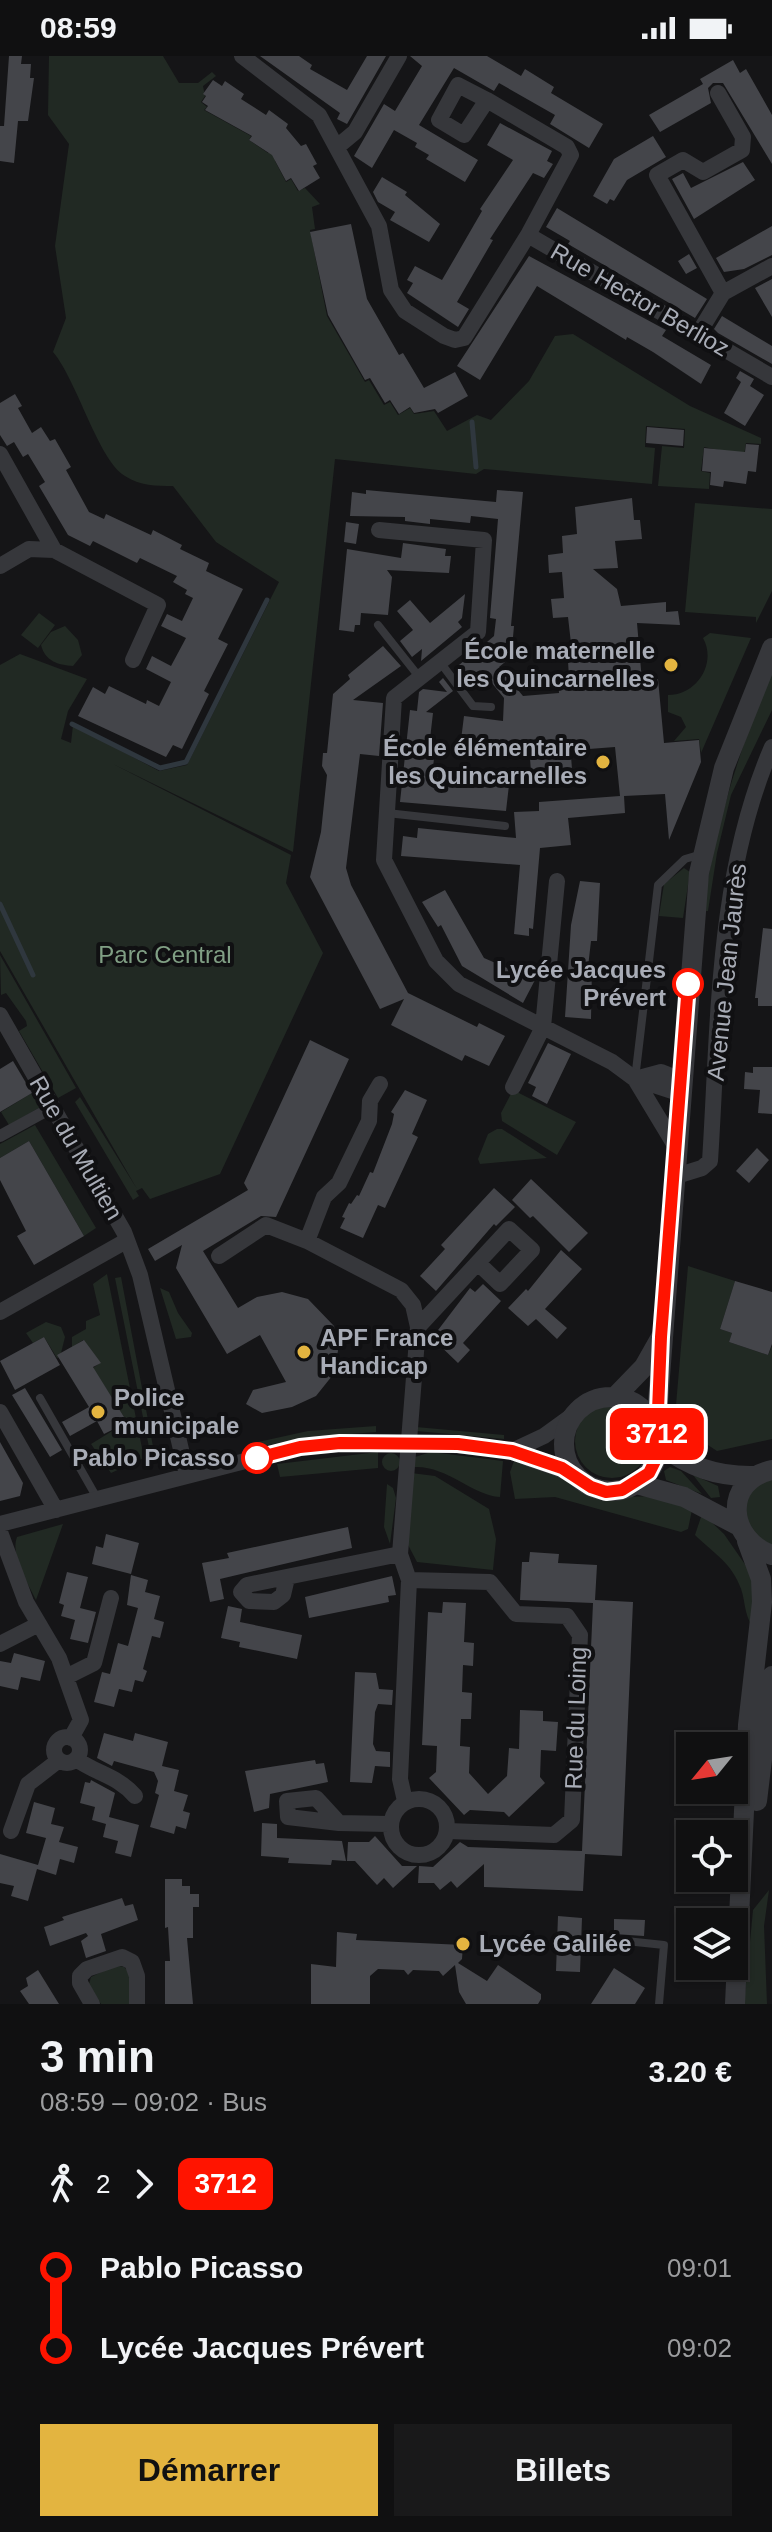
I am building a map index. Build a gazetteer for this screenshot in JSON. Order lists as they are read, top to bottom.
{
  "streets": {
    "street": [
      "Rue Hector Berlioz",
      "Avenue Jean Jaurès",
      "Rue du Multien",
      "Rue du Loing"
    ]
  },
  "parks": ["Parc Central"],
  "places": [
    "École maternelle les Quincarnelles",
    "École élémentaire les Quincarnelles",
    "Lycée Jacques Prévert",
    "APF France Handicap",
    "Police municipale",
    "Pablo Picasso",
    "Lycée Galilée"
  ],
  "lines": ["bus line 3712"],
  "north": "bottom left",
  "page": {
    "status": "08:59",
    "on_map": "3712",
    "heading": ["3 min", "08:59 – 09:02 · Bus", "3.20 €"],
    "legs": ["2", "3712"],
    "list": [
      {
        "name": "Pablo Picasso",
        "value": "09:01"
      },
      {
        "name": "Lycée Jacques Prévert",
        "value": "09:02"
      }
    ],
    "buttons": ["Démarrer", "Billets"]
  }
}
